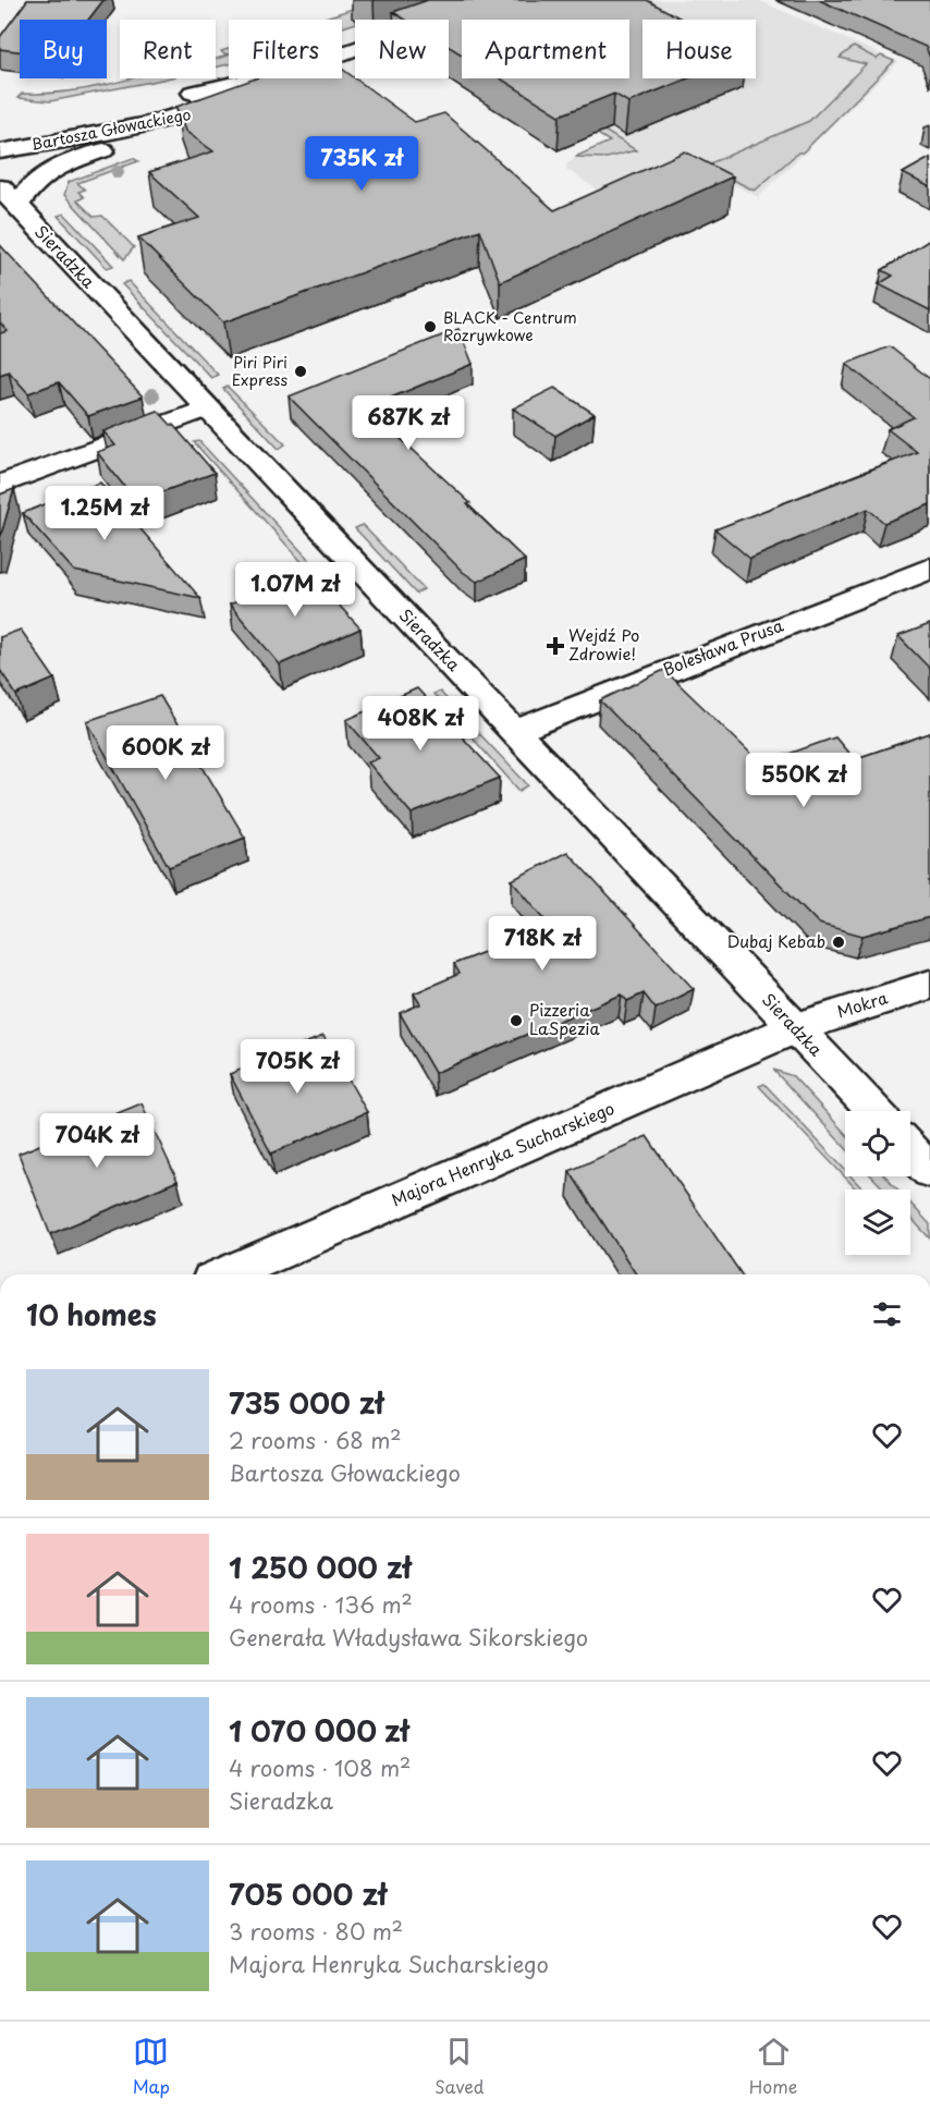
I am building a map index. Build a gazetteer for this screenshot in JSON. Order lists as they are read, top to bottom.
{
  "streets": {
    "street": [
      "Bartosza Głowackiego",
      "Sieradzka",
      "Bolesława Prusa",
      "Mokra",
      "Majora Henryka Sucharskiego"
    ]
  },
  "crossings": [
    ["Sieradzka", "Bolesława Prusa"],
    ["Sieradzka", "Mokra"],
    ["Sieradzka", "Majora Henryka Sucharskiego"],
    ["Mokra", "Majora Henryka Sucharskiego"]
  ],
  "places": {
    "other": [
      "BLACK - Centrum Rozrywkowe",
      "Piri Piri Express",
      "Dubaj Kebab",
      "Pizzeria LaSpezia"
    ],
    "health": ["Wejdź Po Zdrowie!"]
  },
  "page": {
    "chip": [
      "Buy",
      "Rent",
      "Filters",
      "New",
      "Apartment",
      "House"
    ],
    "price": [
      "735K zł",
      "687K zł",
      "1.25M zł",
      "1.07M zł",
      "408K zł",
      "600K zł",
      "550K zł",
      "718K zł",
      "705K zł",
      "704K zł"
    ],
    "heading": "10 homes",
    "list": [
      {
        "name": "735 000 zł",
        "note": "2 rooms · 68 m² · Bartosza Głowackiego"
      },
      {
        "name": "1 250 000 zł",
        "note": "4 rooms · 136 m² · Generała Władysława Sikorskiego"
      },
      {
        "name": "1 070 000 zł",
        "note": "4 rooms · 108 m² · Sieradzka"
      },
      {
        "name": "705 000 zł",
        "note": "3 rooms · 80 m² · Majora Henryka Sucharskiego"
      }
    ],
    "tabs": ["Map", "Saved", "Home"]
  }
}
